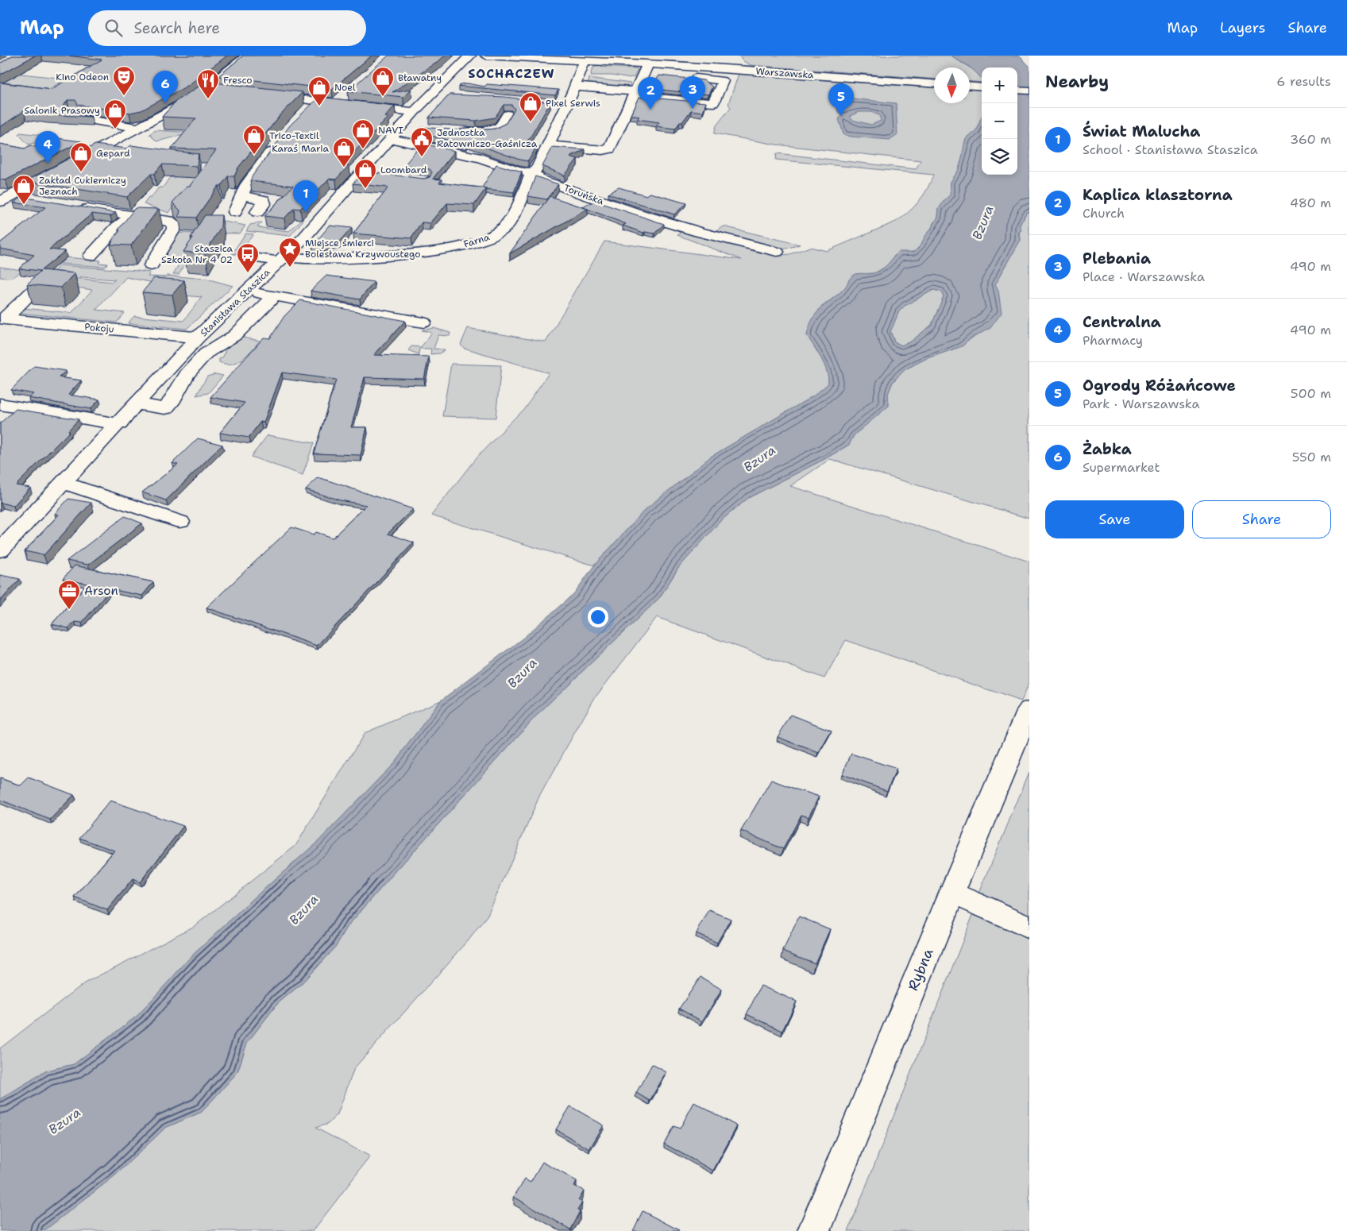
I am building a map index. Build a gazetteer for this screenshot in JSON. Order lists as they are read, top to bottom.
{
  "streets": {
    "street": [
      "Warszawska",
      "Toruńska",
      "Farna",
      "Stanisława Staszica",
      "Pokoju",
      "Rybna"
    ]
  },
  "crossings": [
    ["Warszawska", "Farna"],
    ["Toruńska", "Farna"],
    ["Toruńska", "Stanisława Staszica"],
    ["Farna", "Stanisława Staszica"],
    ["Stanisława Staszica", "Pokoju"]
  ],
  "districts": ["SOCHACZEW"],
  "water": ["Bzura"],
  "places": {
    "theatre": ["Kino Odeon"],
    "shop": [
      "Bławatny",
      "Noel",
      "Pixel Serwis",
      "Salonik Prasowy",
      "NAVI",
      "Trico-Textil",
      "Karaś Maria",
      "Gepard",
      "Loombard",
      "Zakład Cukierniczy Jeznach"
    ],
    "restaurant": ["Fresco"],
    "public building": ["Jednostka Ratowniczo-Gaśnicza"],
    "place": ["Miejsce śmierci Bolesława Krzywoustego"],
    "bus stop": ["Staszica Szkoła Nr 4 02"],
    "office": ["Arson"]
  },
  "north": "bottom",
  "page": {
    "header": "Map",
    "search": "Search here",
    "nav": ["Map", "Layers", "Share"],
    "heading": ["Nearby", "6 results"],
    "map_buttons": ["+", "−"],
    "pins": [
      "6",
      "3",
      "2",
      "5",
      "4",
      "1"
    ],
    "list": [
      {
        "mark": "1",
        "name": "Świat Malucha",
        "note": "School · Stanisława Staszica",
        "value": "360 m"
      },
      {
        "mark": "2",
        "name": "Kaplica klasztorna",
        "note": "Church",
        "value": "480 m"
      },
      {
        "mark": "3",
        "name": "Plebania",
        "note": "Place · Warszawska",
        "value": "490 m"
      },
      {
        "mark": "4",
        "name": "Centralna",
        "note": "Pharmacy",
        "value": "490 m"
      },
      {
        "mark": "5",
        "name": "Ogrody Różańcowe",
        "note": "Park · Warszawska",
        "value": "500 m"
      },
      {
        "mark": "6",
        "name": "Żabka",
        "note": "Supermarket",
        "value": "550 m"
      }
    ],
    "buttons": ["Save", "Share"]
  }
}
